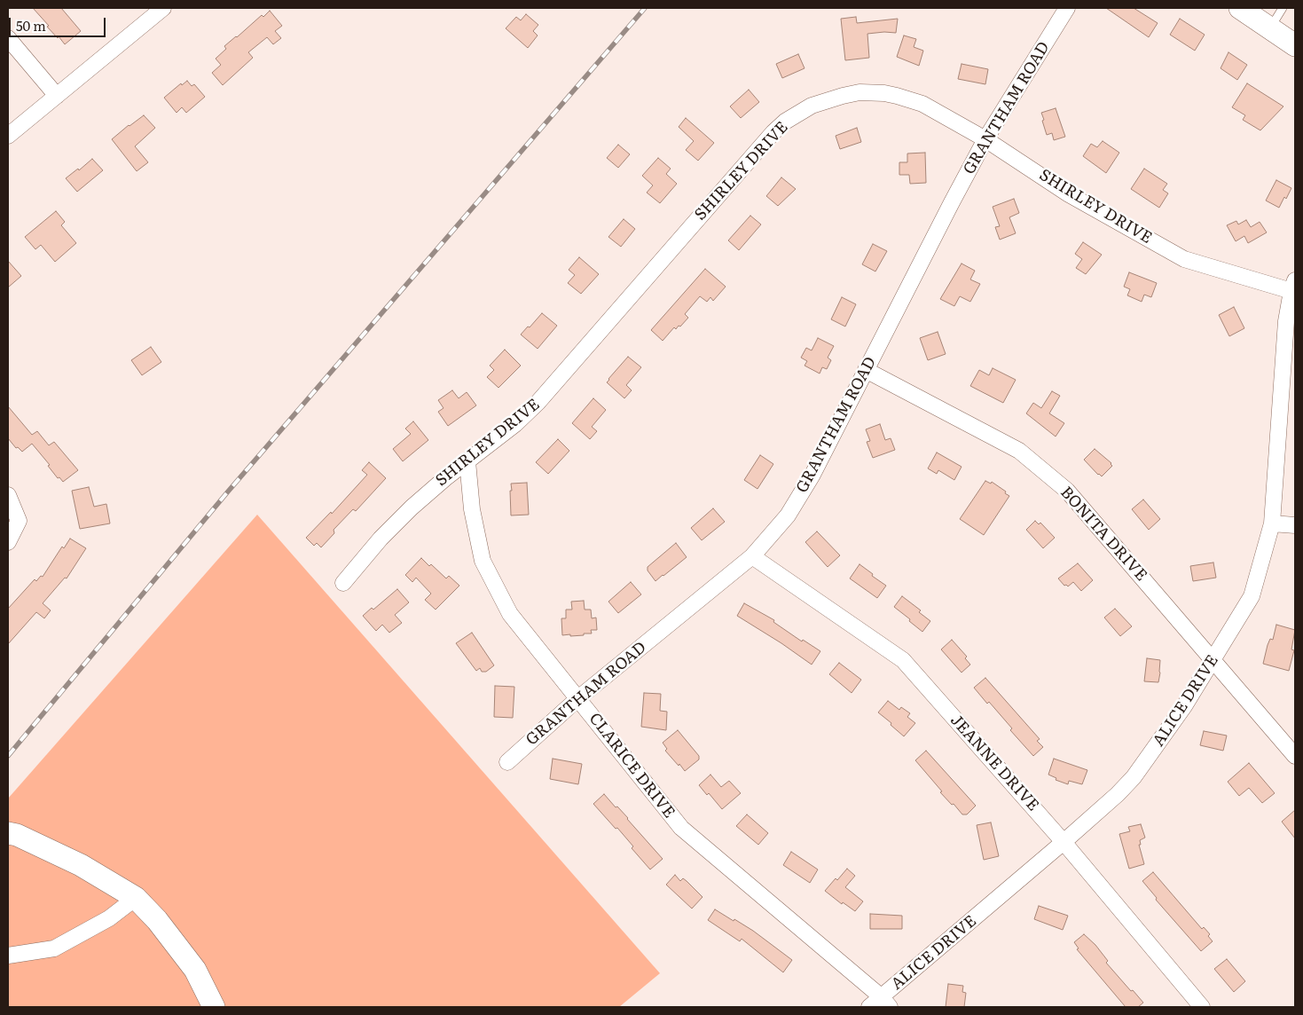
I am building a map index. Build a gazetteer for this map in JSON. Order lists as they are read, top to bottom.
{
  "streets": {
    "street": [
      "GRANTHAM ROAD",
      "SHIRLEY DRIVE",
      "BONITA DRIVE",
      "ALICE DRIVE",
      "JEANNE DRIVE",
      "CLARICE DRIVE"
    ]
  },
  "crossings": [
    ["GRANTHAM ROAD", "SHIRLEY DRIVE"],
    ["GRANTHAM ROAD", "BONITA DRIVE"],
    ["GRANTHAM ROAD", "JEANNE DRIVE"],
    ["GRANTHAM ROAD", "CLARICE DRIVE"],
    ["SHIRLEY DRIVE", "ALICE DRIVE"],
    ["SHIRLEY DRIVE", "CLARICE DRIVE"],
    ["BONITA DRIVE", "ALICE DRIVE"],
    ["ALICE DRIVE", "JEANNE DRIVE"],
    ["ALICE DRIVE", "CLARICE DRIVE"]
  ],
  "scale_bar": "50 m"
}
